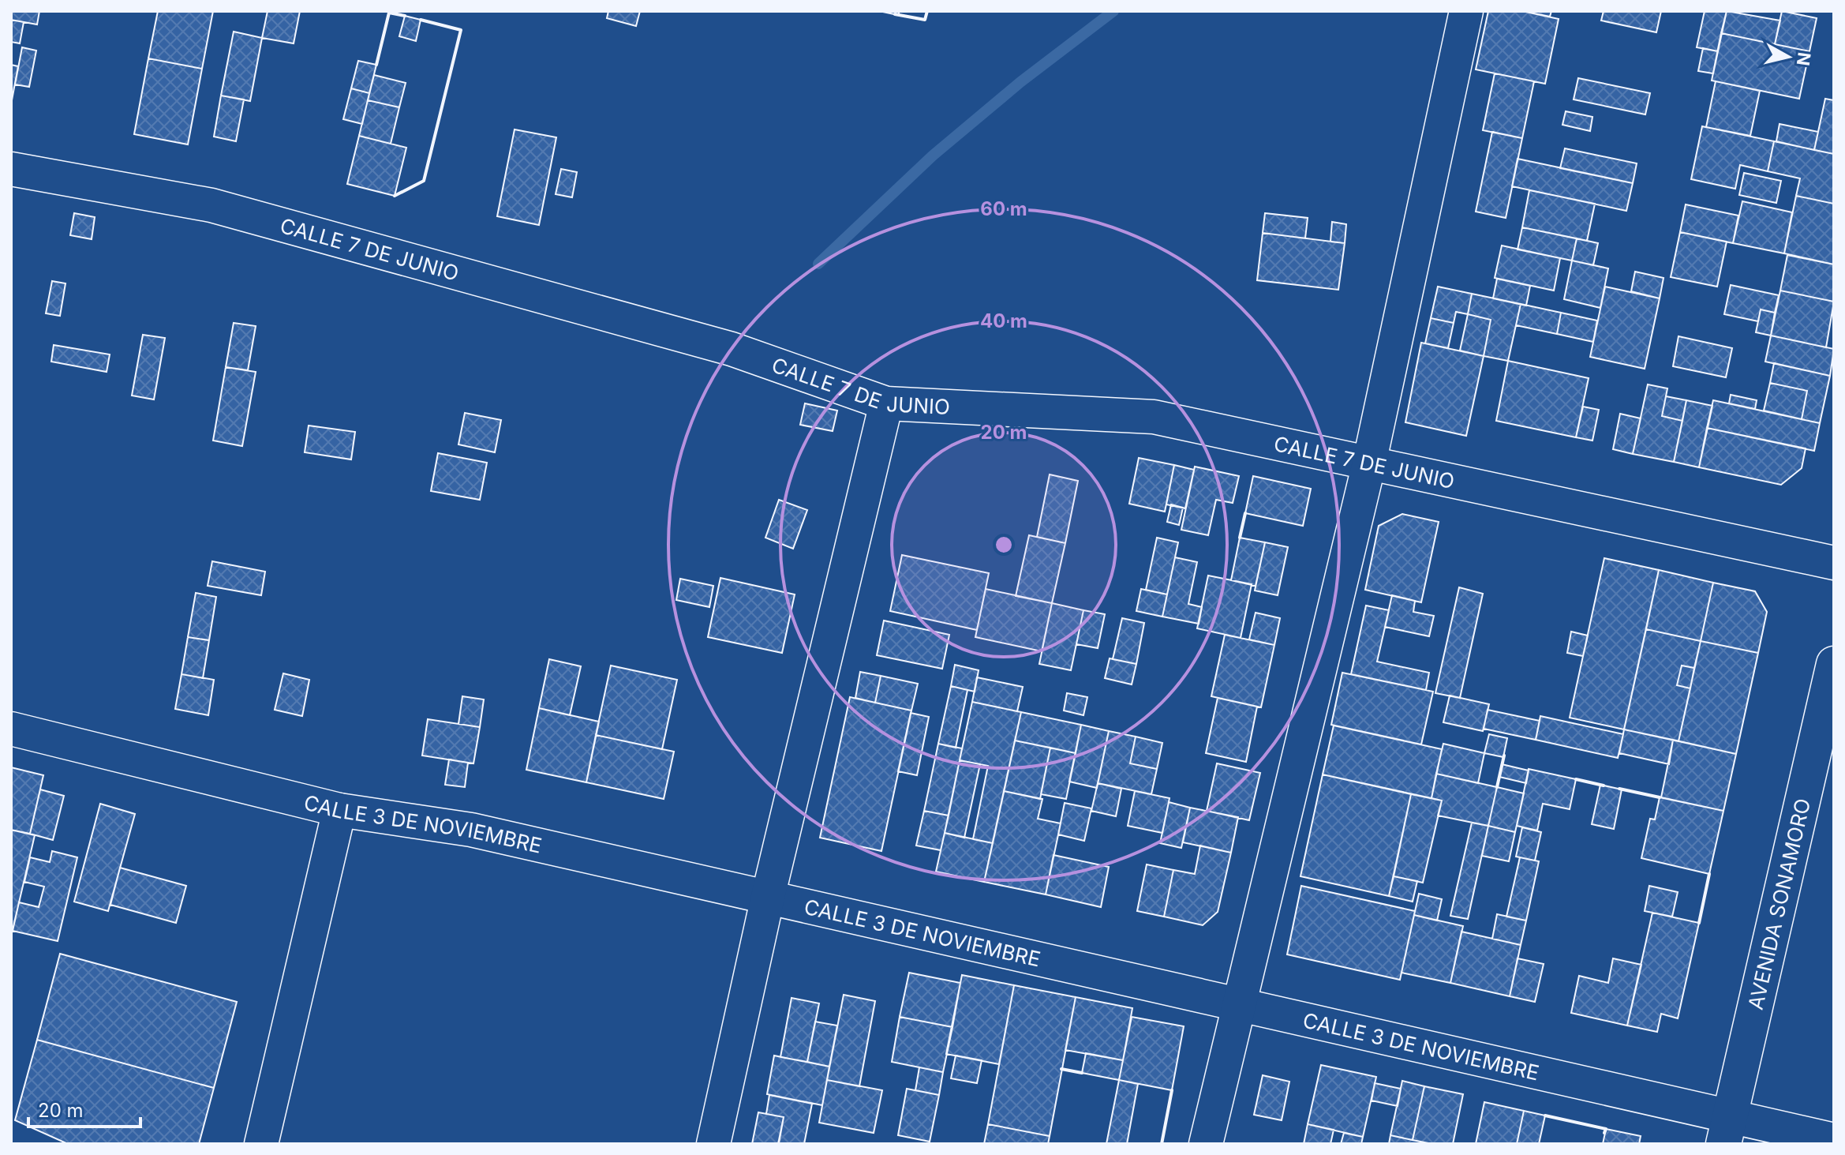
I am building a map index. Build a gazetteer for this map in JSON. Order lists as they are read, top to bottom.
{
  "streets": {
    "main road": ["AVENIDA SONAMORO"],
    "street": ["CALLE 7 DE JUNIO", "CALLE 3 DE NOVIEMBRE"]
  },
  "crossings": [
    ["CALLE 3 DE NOVIEMBRE", "AVENIDA SONAMORO"]
  ],
  "scale_bar": "20 m",
  "north": "right",
  "rings": ["60 m", "40 m", "20 m"]
}
